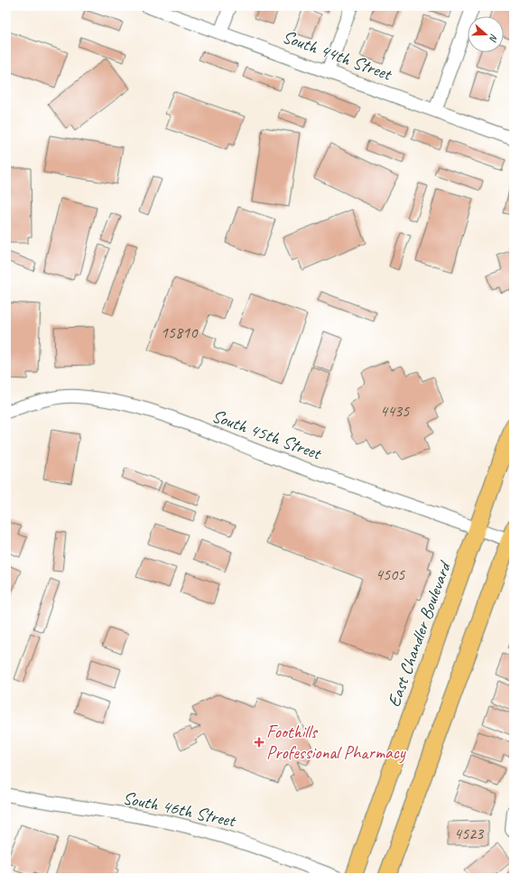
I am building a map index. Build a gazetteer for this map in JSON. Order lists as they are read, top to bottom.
{
  "streets": {
    "main road": ["East Chandler Boulevard"],
    "street": ["South 44th Street", "South 45th Street", "South 46th Street"]
  },
  "crossings": [
    ["South 45th Street", "East Chandler Boulevard"]
  ],
  "places": {
    "health": ["Foothills Professional Pharmacy"]
  },
  "house_numbers": [
    "15810",
    "4435",
    "4505",
    "4523"
  ],
  "north": "right"
}
